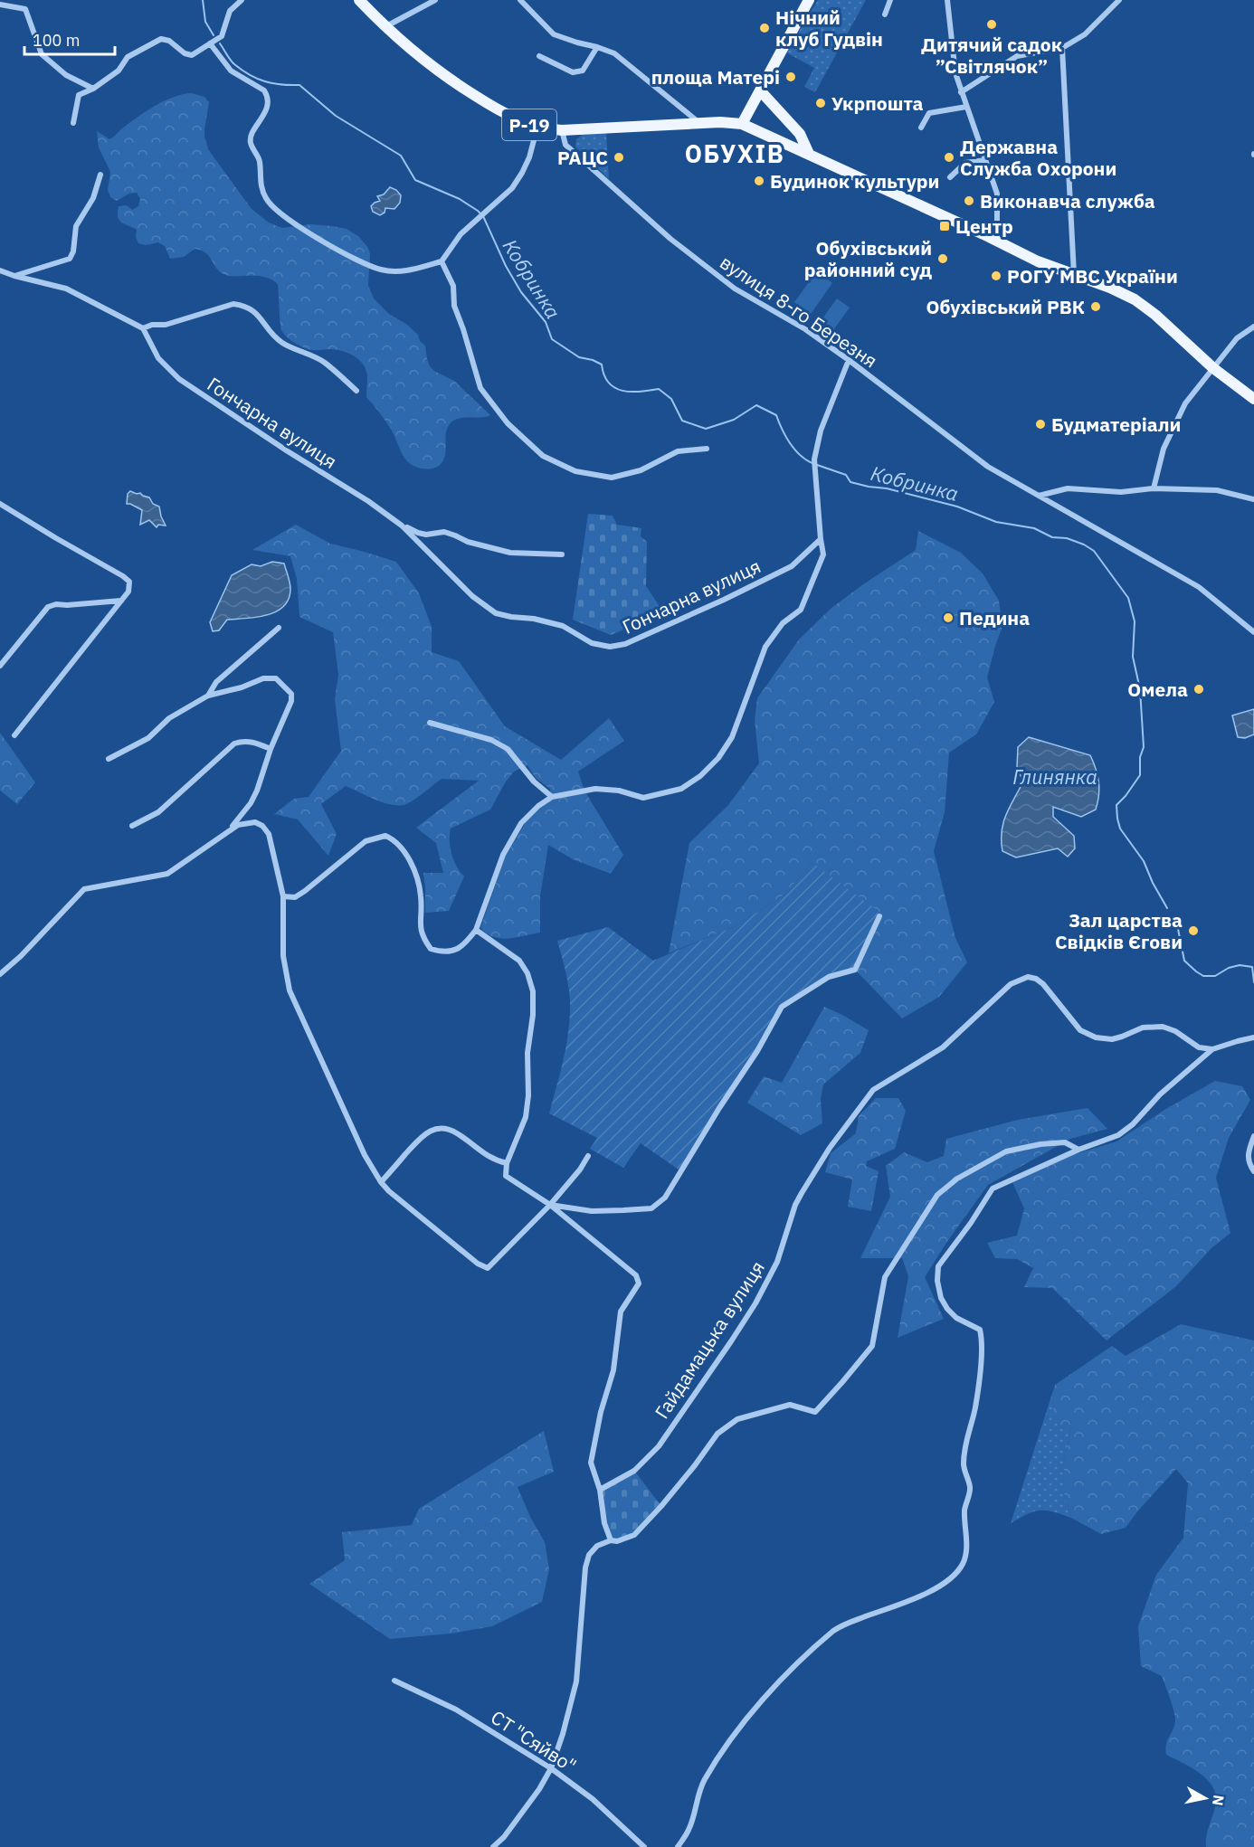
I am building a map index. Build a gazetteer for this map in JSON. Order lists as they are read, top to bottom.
{
  "streets": {
    "main road": ["Р-19"],
    "street": [
      "вулиця 8-го Березня",
      "Гончарна вулиця",
      "Гайдамацька вулиця",
      "СТ \"Сяйво\""
    ]
  },
  "crossings": [
    ["Р-19", "вулиця 8-го Березня"]
  ],
  "districts": ["ОБУХІВ"],
  "water": ["Кобринка", "Глинянка"],
  "places": {
    "other": [
      "Дитячий садок ”Світлячок”",
      "Нічний клуб Гудвін",
      "площа Матері",
      "Укрпошта",
      "РАЦС",
      "Державна Служба Охорони",
      "Будинок культури",
      "Виконавча служба",
      "Обухівський районний суд",
      "РОГУ МВС України",
      "Обухівський РВК",
      "Будматеріали",
      "Педина",
      "Омела",
      "Зал царства Свідків Єгови"
    ],
    "transit": ["Центр"]
  },
  "scale_bar": "100 m",
  "north": "right"
}
